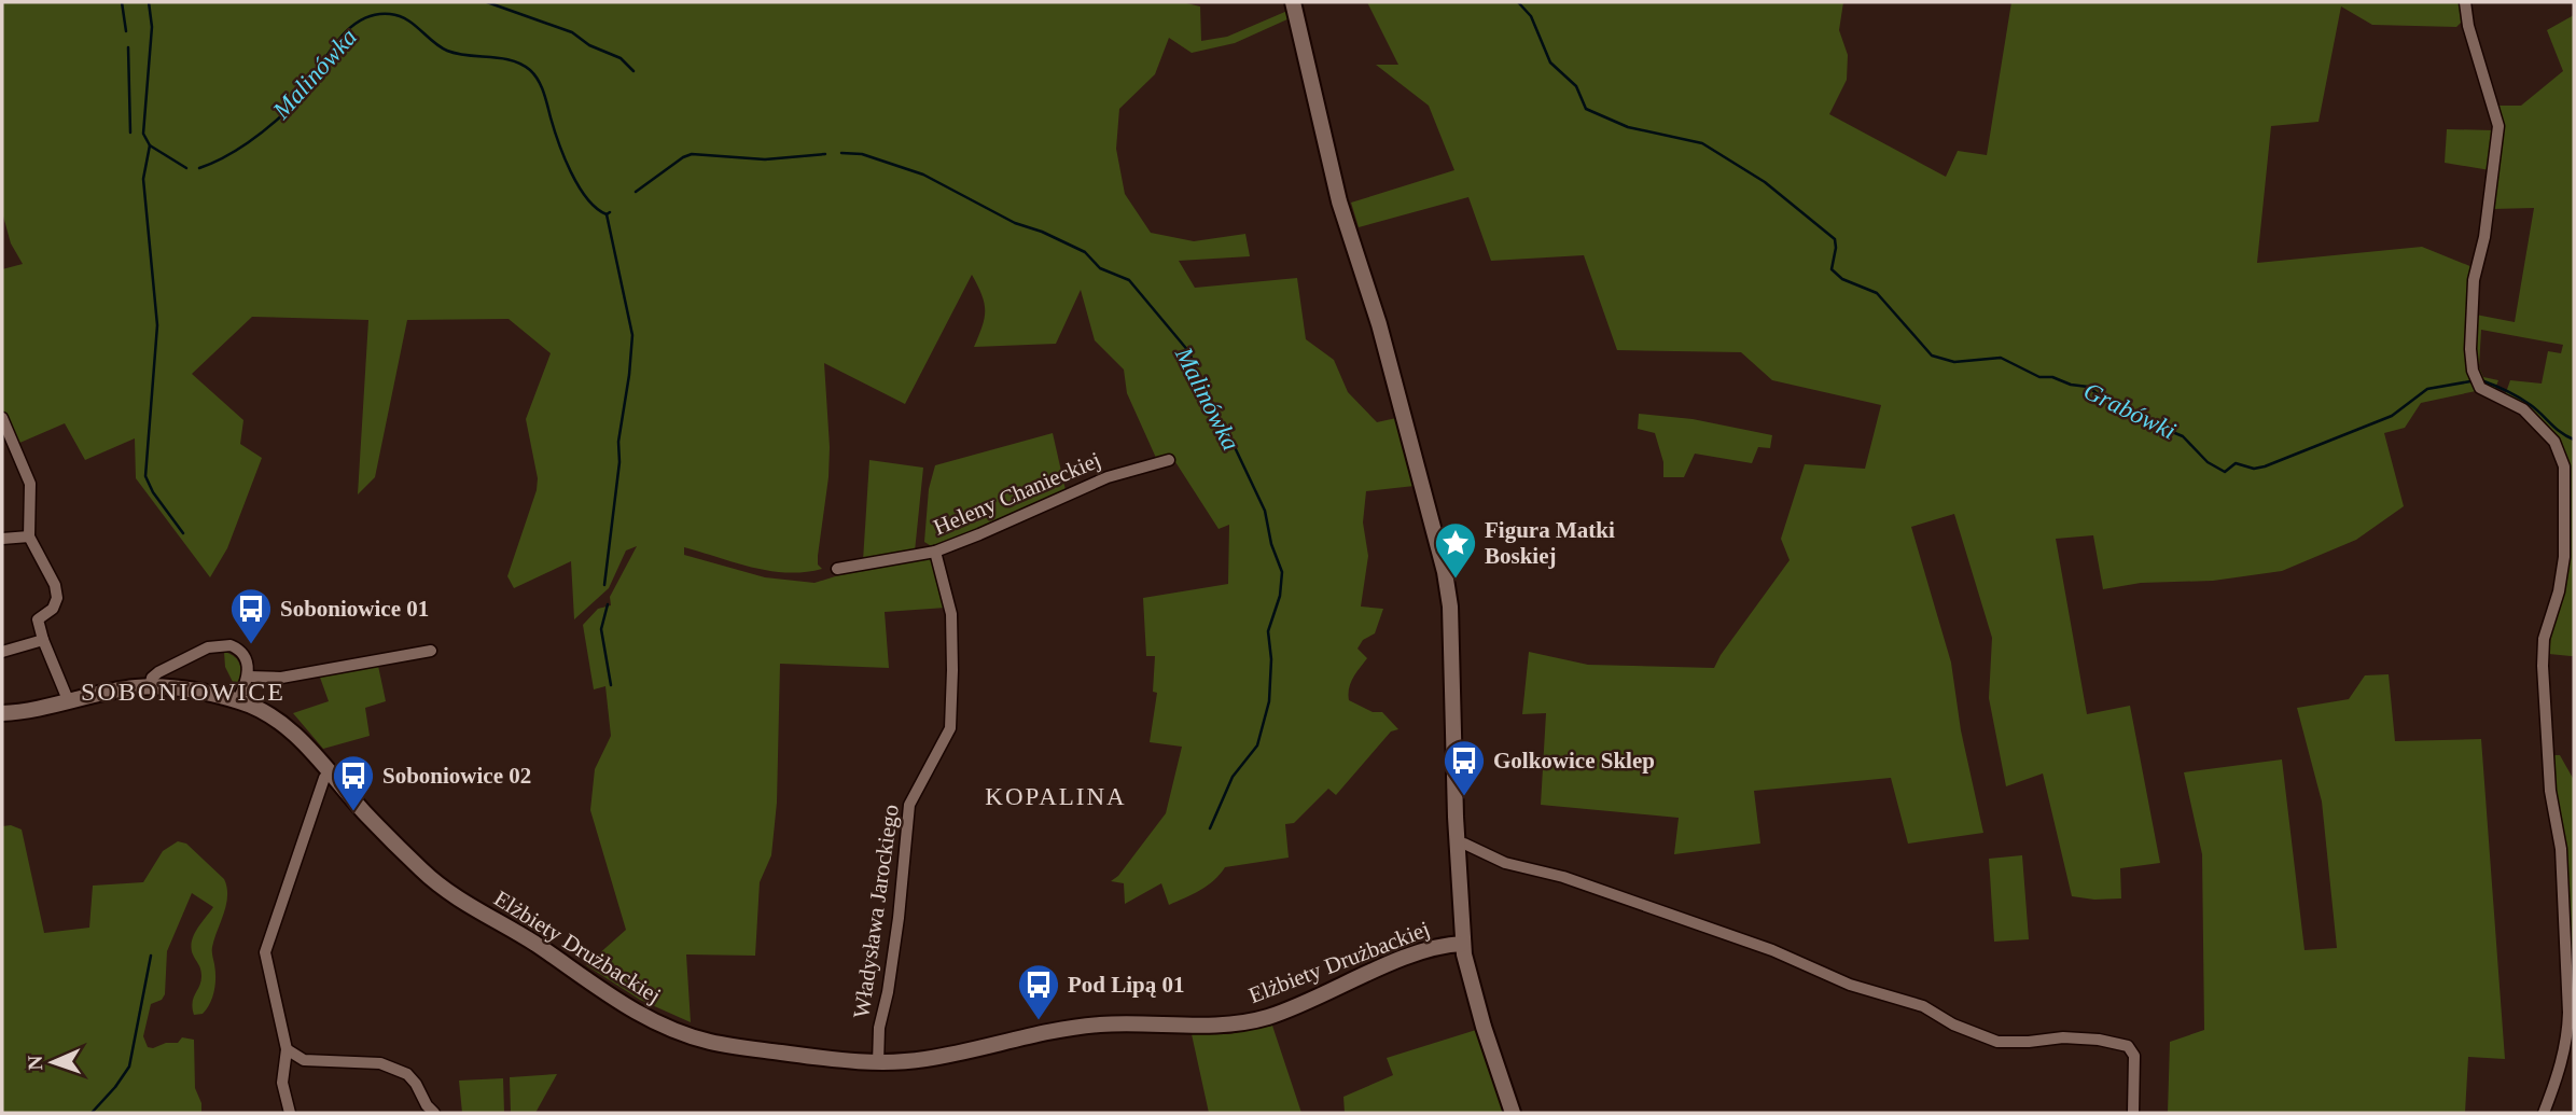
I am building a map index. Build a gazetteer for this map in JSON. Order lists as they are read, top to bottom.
{
  "streets": {
    "street": ["Heleny Chanieckiej", "Władysława Jarockiego", "Elżbiety Drużbackiej"]
  },
  "crossings": [
    ["Heleny Chanieckiej", "Władysława Jarockiego"],
    ["Władysława Jarockiego", "Elżbiety Drużbackiej"]
  ],
  "districts": ["SOBONIOWICE", "KOPALINA"],
  "water": ["Malinówka", "Grabówki"],
  "places": {
    "place": ["Figura Matki Boskiej"],
    "bus stop": [
      "Soboniowice 01",
      "Golkowice Sklep",
      "Soboniowice 02",
      "Pod Lipą 01"
    ]
  },
  "north": "left"
}
